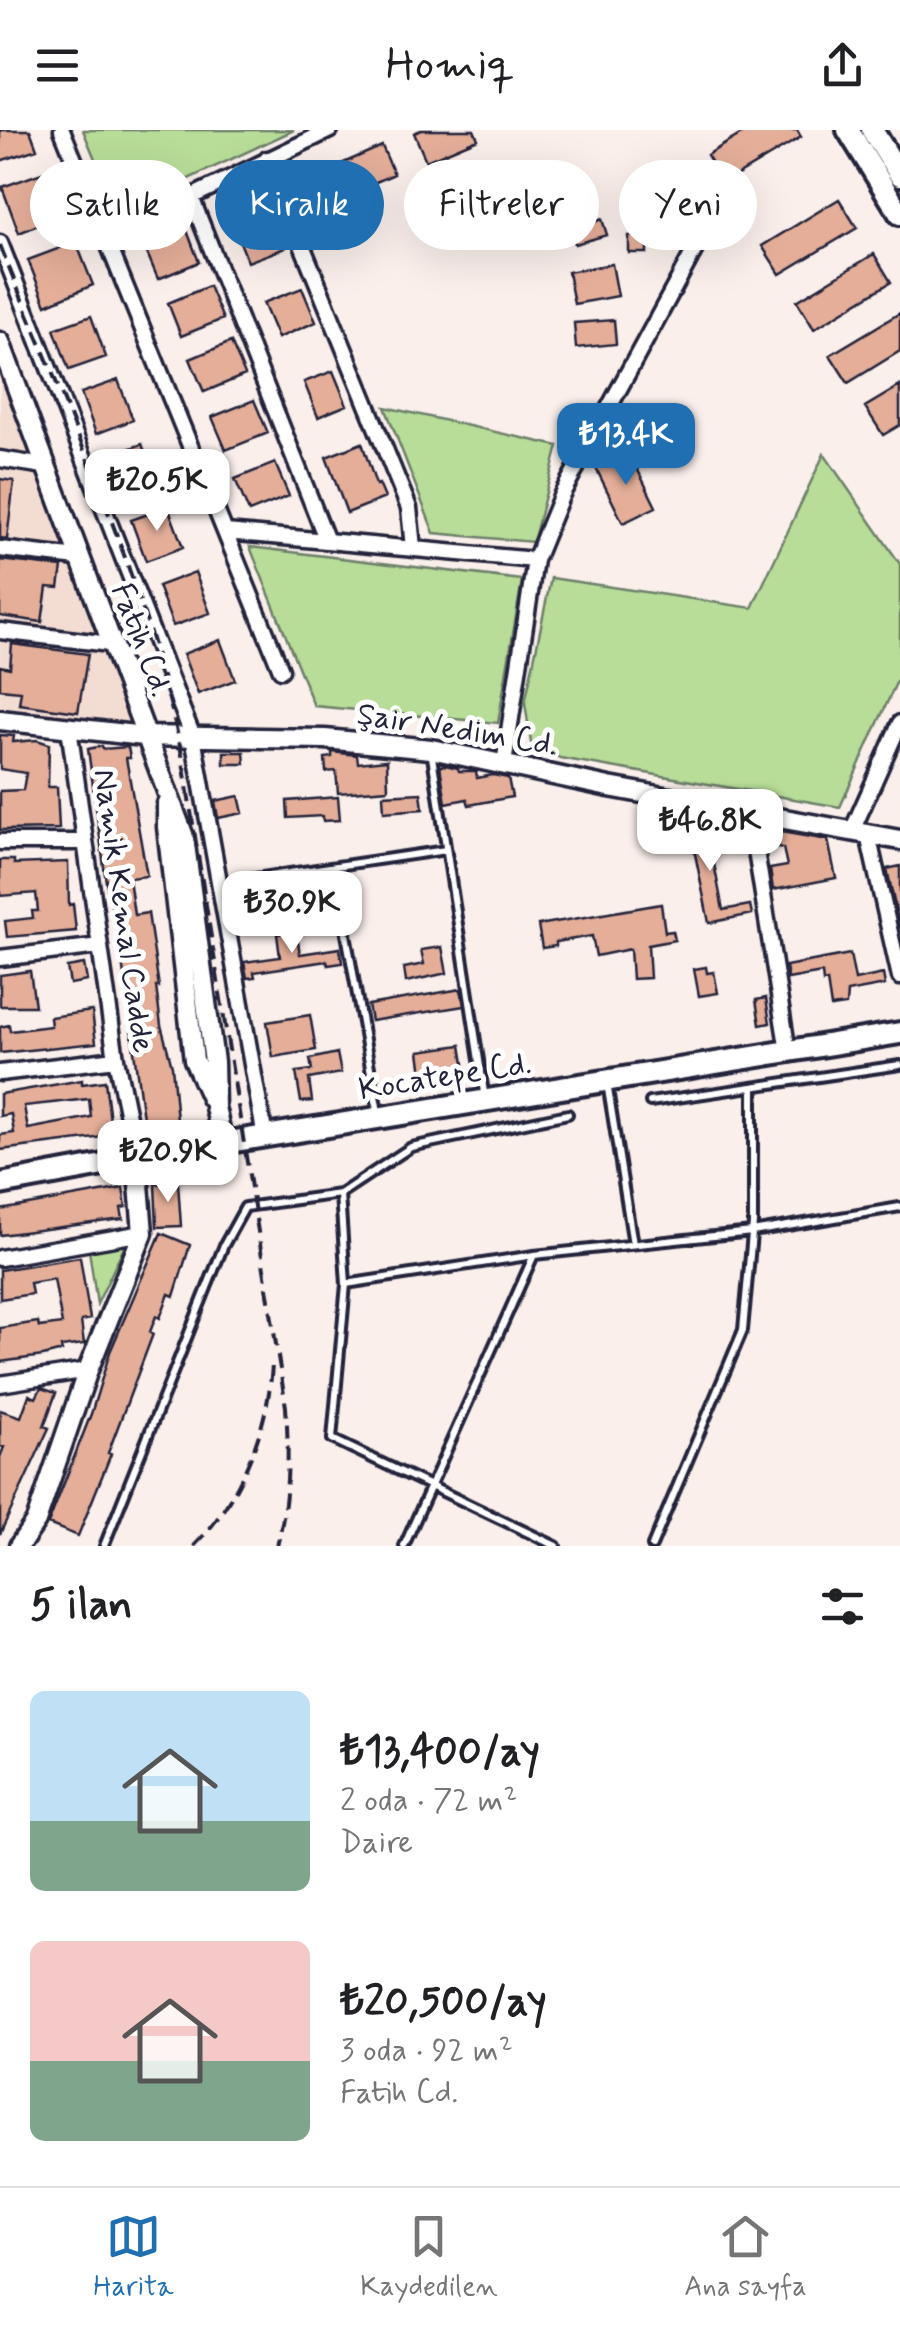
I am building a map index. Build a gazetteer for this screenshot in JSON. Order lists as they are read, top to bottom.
{
  "streets": {
    "main road": ["Kocatepe Cd."],
    "street": ["Fatih Cd.", "Şair Nedim Cd.", "Namik Kemal Cadde"]
  },
  "crossings": [
    ["Fatih Cd.", "Şair Nedim Cd."],
    ["Fatih Cd.", "Kocatepe Cd."],
    ["Şair Nedim Cd.", "Namik Kemal Cadde"],
    ["Namik Kemal Cadde", "Kocatepe Cd."]
  ],
  "page": {
    "header": "Homiq",
    "chip": [
      "Satılık",
      "Kiralık",
      "Filtreler",
      "Yeni"
    ],
    "price": [
      "₺13.4K",
      "₺20.5K",
      "₺46.8K",
      "₺30.9K",
      "₺20.9K"
    ],
    "heading": "5 ilan",
    "list": [
      {
        "name": "₺13,400/ay",
        "note": "2 oda · 72 m² · Daire"
      },
      {
        "name": "₺20,500/ay",
        "note": "3 oda · 92 m² · Fatih Cd."
      }
    ],
    "tabs": ["Harita", "Kaydedilen", "Ana sayfa"]
  }
}
